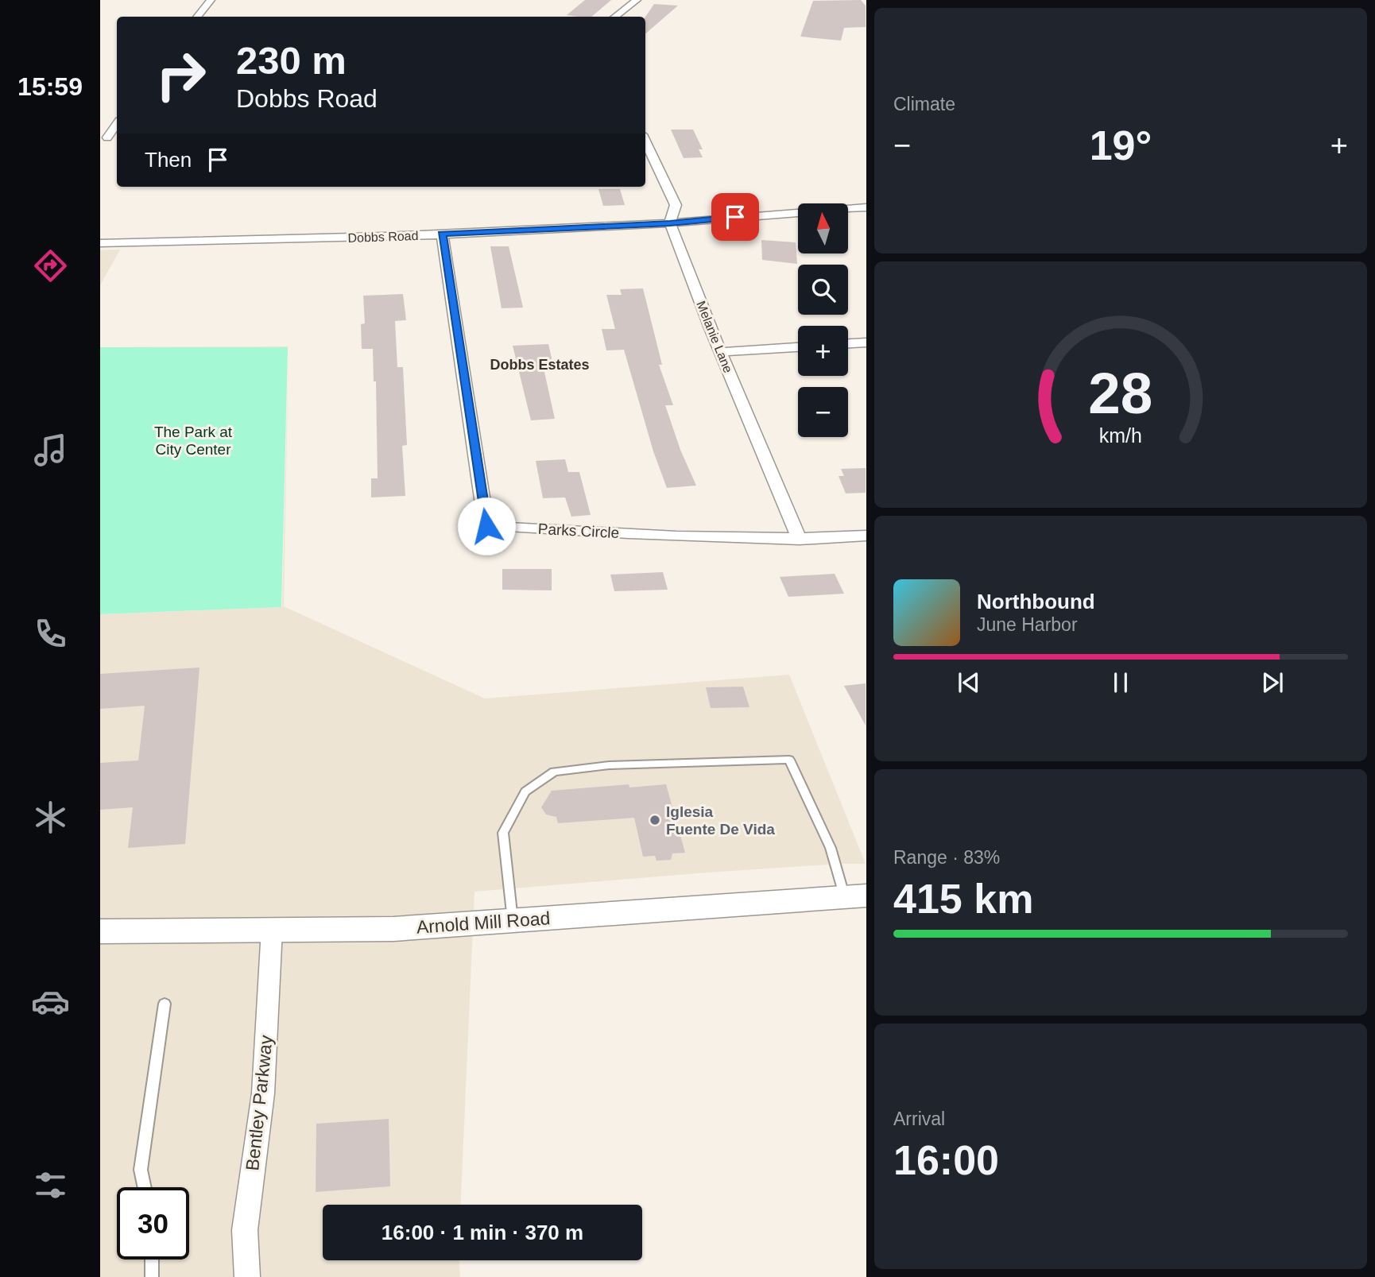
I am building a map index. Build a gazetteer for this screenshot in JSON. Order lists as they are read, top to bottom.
{
  "streets": {
    "main road": ["Arnold Mill Road"],
    "street": [
      "Dobbs Road",
      "Melanie Lane",
      "Parks Circle",
      "Bentley Parkway"
    ]
  },
  "crossings": [
    ["Dobbs Road", "Melanie Lane"],
    ["Dobbs Road", "Parks Circle"],
    ["Melanie Lane", "Parks Circle"],
    ["Arnold Mill Road", "Bentley Parkway"]
  ],
  "districts": ["Dobbs Estates"],
  "parks": ["The Park at City Center"],
  "places": ["Iglesia Fuente De Vida"],
  "north": "top",
  "page": {
    "tabs": "15:59",
    "tile": [
      "Climate",
      ["Range · 83%", "415 km"],
      ["Arrival", "16:00"]
    ],
    "turn": ["230 m", "Dobbs Road"],
    "heat": ["−", "19°", "+"],
    "then": "Then",
    "map_buttons": ["+", "−"],
    "song": ["Northbound", "June Harbor"],
    "limit": "30",
    "trip": "16:00 · 1 min · 370 m",
    "gauge": ["28", "km/h"]
  }
}
